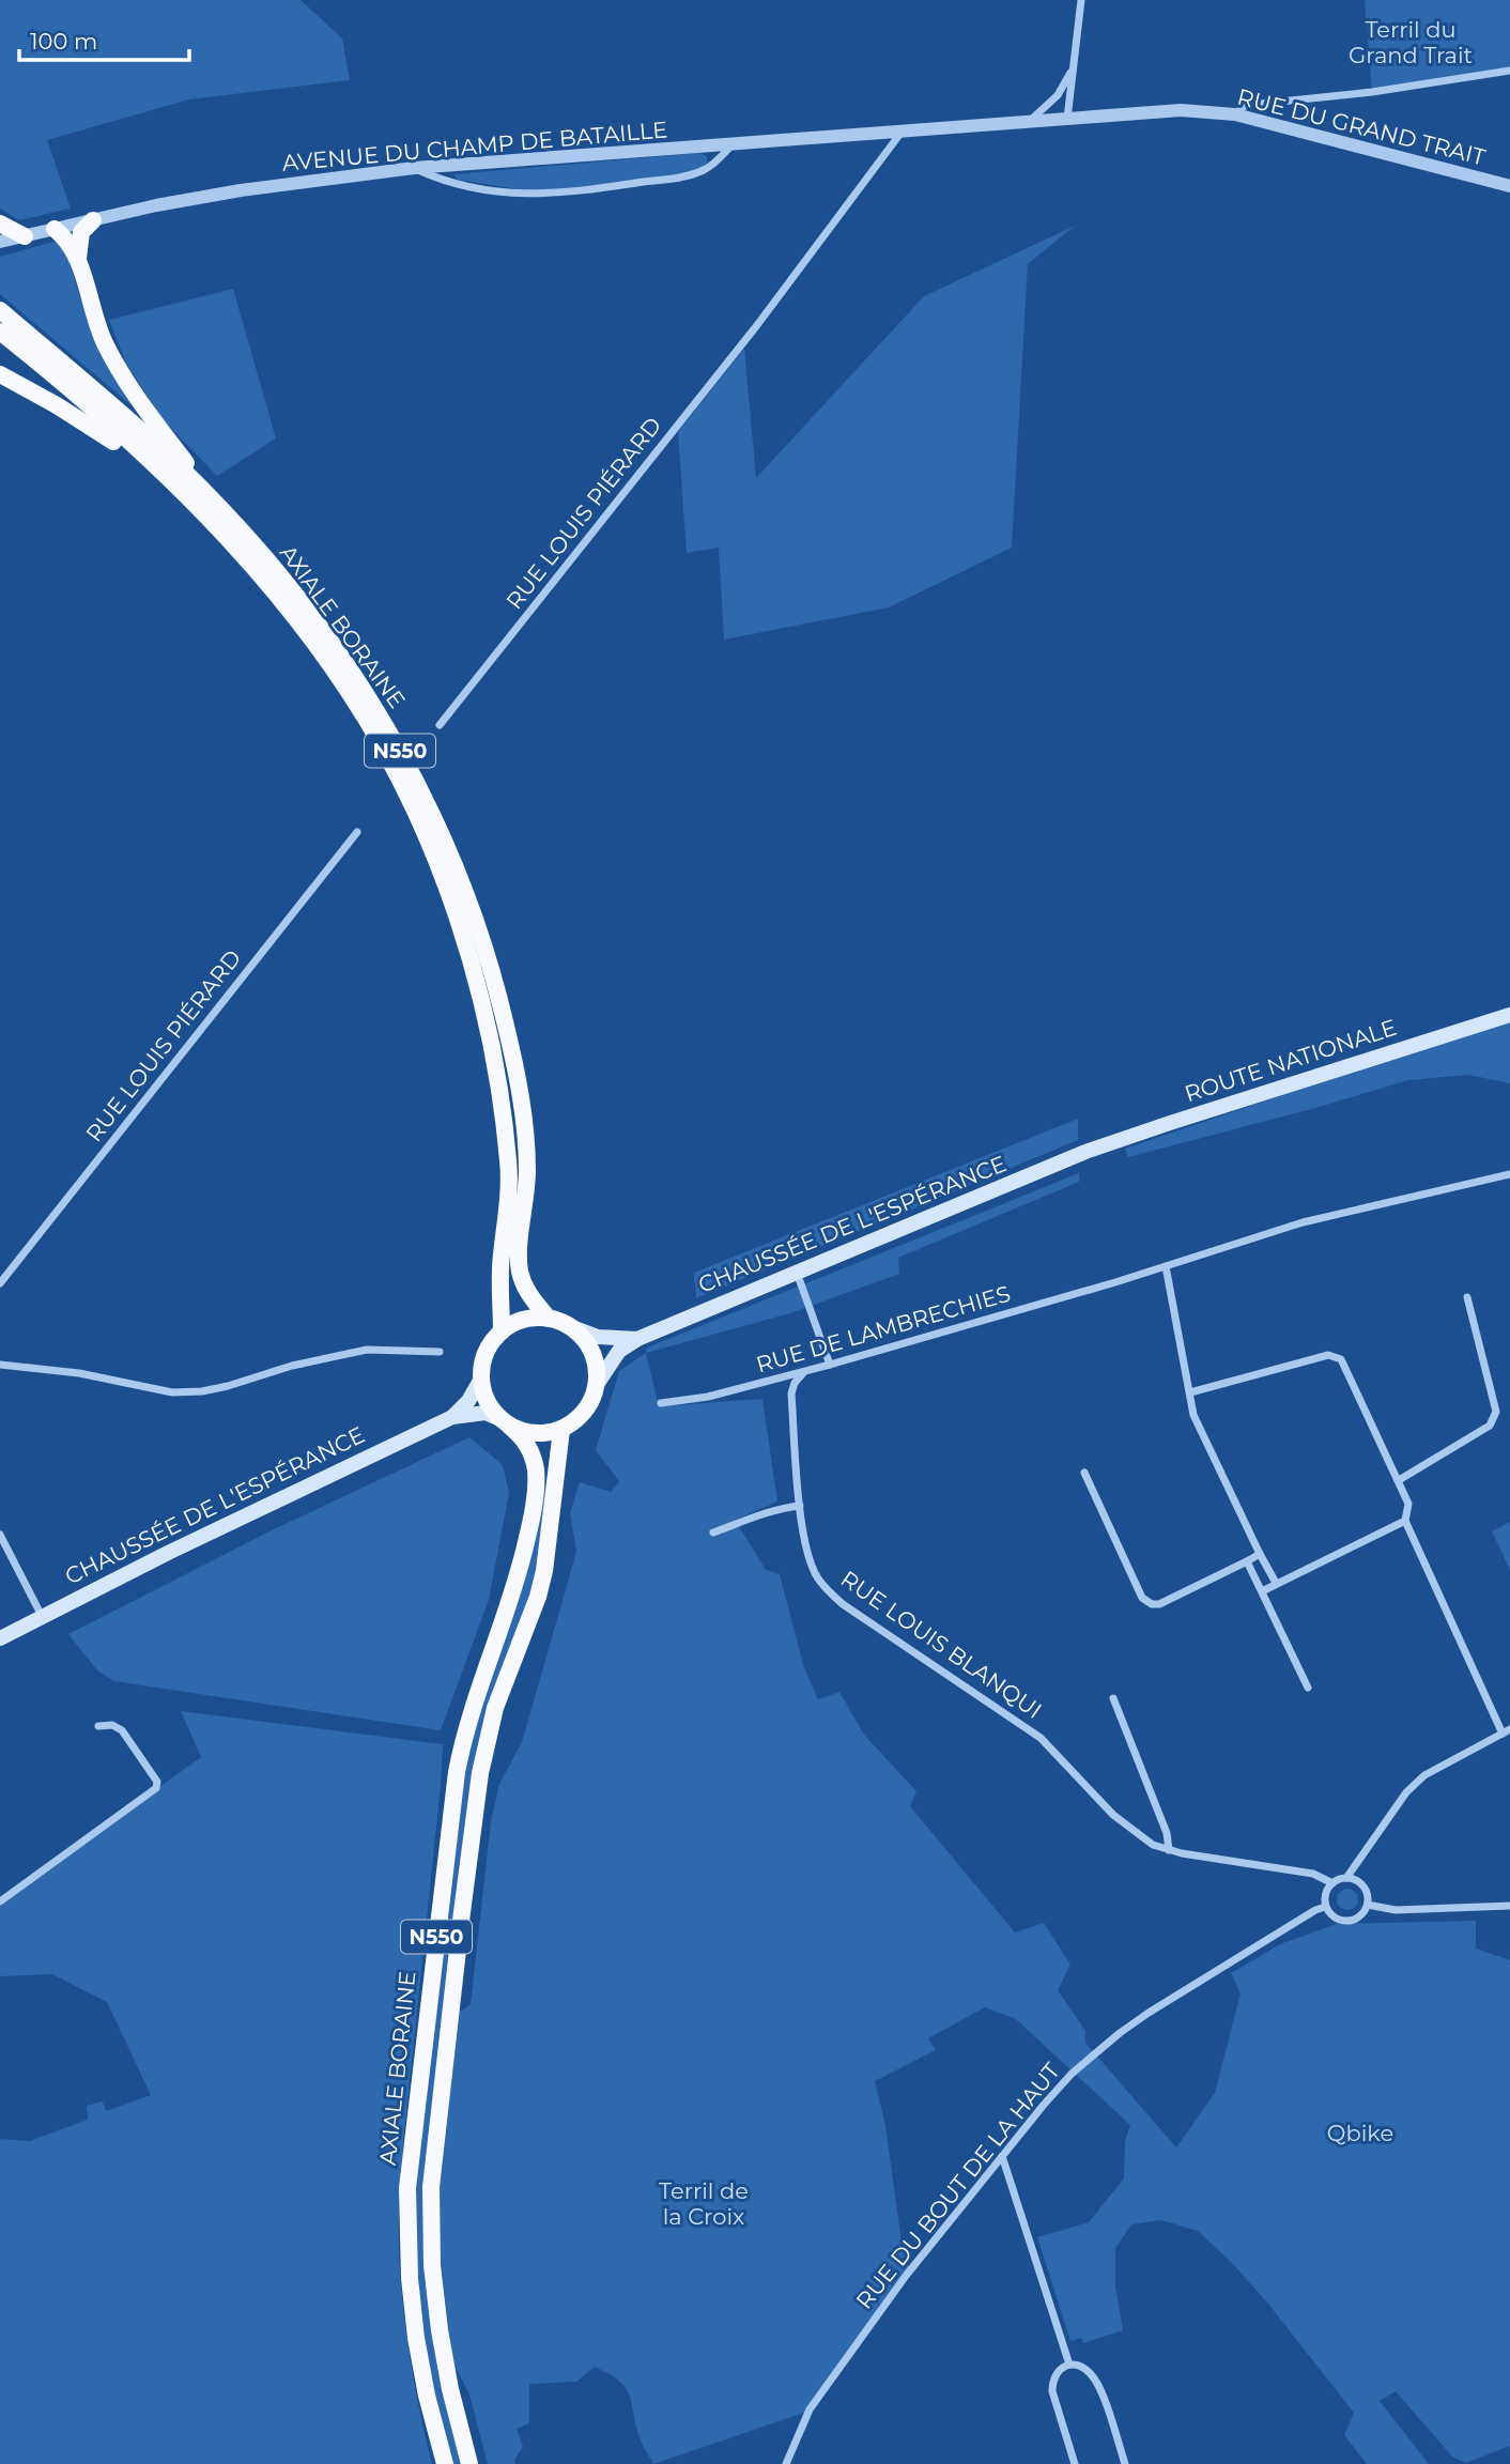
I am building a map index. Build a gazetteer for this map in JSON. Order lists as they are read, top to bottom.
{
  "streets": {
    "highway": ["AXIALE BORAINE", "N550"],
    "main road": ["ROUTE NATIONALE", "CHAUSSÉE DE L'ESPÉRANCE"],
    "street": [
      "RUE DU GRAND TRAIT",
      "AVENUE DU CHAMP DE BATAILLE",
      "RUE LOUIS PIÉRARD",
      "RUE DE LAMBRECHIES",
      "RUE LOUIS BLANQUI",
      "RUE DU BOUT DE LA HAUT"
    ]
  },
  "crossings": [
    ["RUE DU GRAND TRAIT", "AVENUE DU CHAMP DE BATAILLE"],
    ["RUE DU GRAND TRAIT", "RUE LOUIS PIÉRARD"],
    ["AVENUE DU CHAMP DE BATAILLE", "RUE LOUIS PIÉRARD"],
    ["AXIALE BORAINE", "N550"],
    ["ROUTE NATIONALE", "CHAUSSÉE DE L'ESPÉRANCE"],
    ["RUE DE LAMBRECHIES", "RUE LOUIS BLANQUI"],
    ["RUE LOUIS BLANQUI", "RUE DU BOUT DE LA HAUT"]
  ],
  "parks": ["Terril du Grand Trait", "Qbike", "Terril de la Croix"],
  "scale_bar": "100 m"
}
